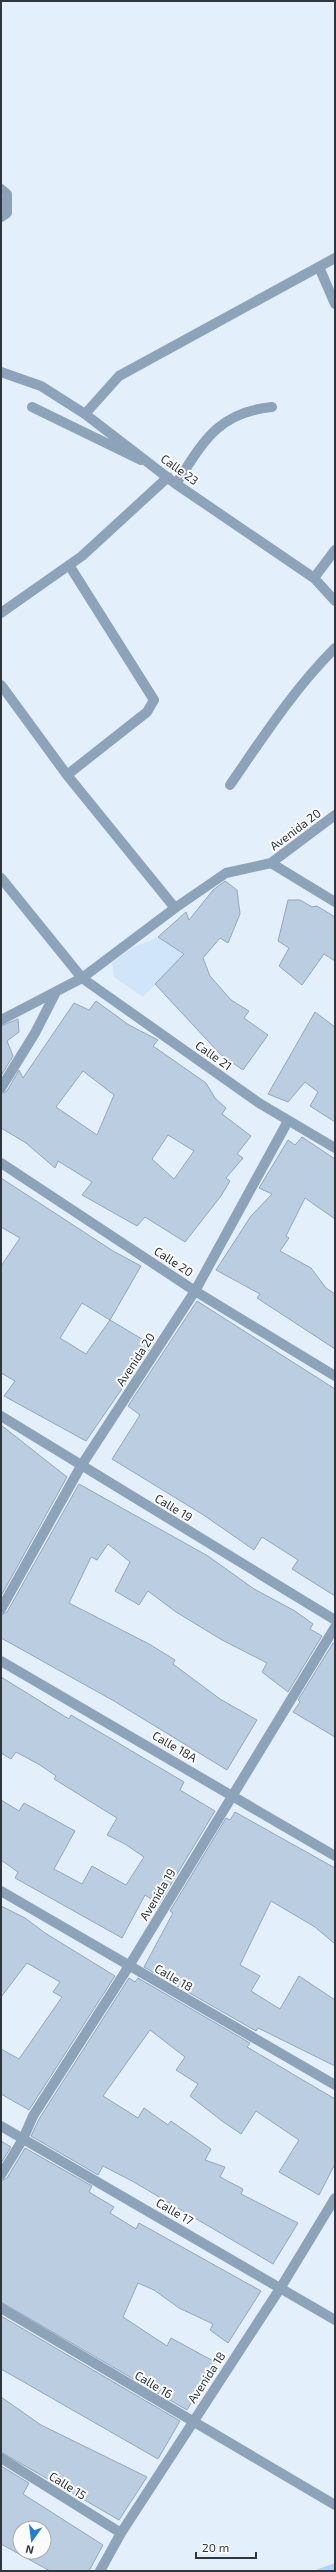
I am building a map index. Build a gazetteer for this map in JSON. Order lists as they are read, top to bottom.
{
  "streets": {
    "street": [
      "Calle 23",
      "Avenida 20",
      "Calle 21",
      "Calle 20",
      "Calle 19",
      "Calle 18A",
      "Avenida 19",
      "Calle 18",
      "Calle 17",
      "Avenida 18",
      "Calle 16",
      "Calle 15"
    ]
  },
  "crossings": [
    ["Avenida 20", "Calle 21"],
    ["Avenida 20", "Calle 20"],
    ["Avenida 20", "Calle 19"],
    ["Calle 18A", "Avenida 19"],
    ["Avenida 19", "Calle 18"],
    ["Avenida 19", "Calle 17"],
    ["Calle 17", "Avenida 18"],
    ["Avenida 18", "Calle 16"],
    ["Avenida 18", "Calle 15"]
  ],
  "scale_bar": "20 m",
  "north": "bottom"
}
